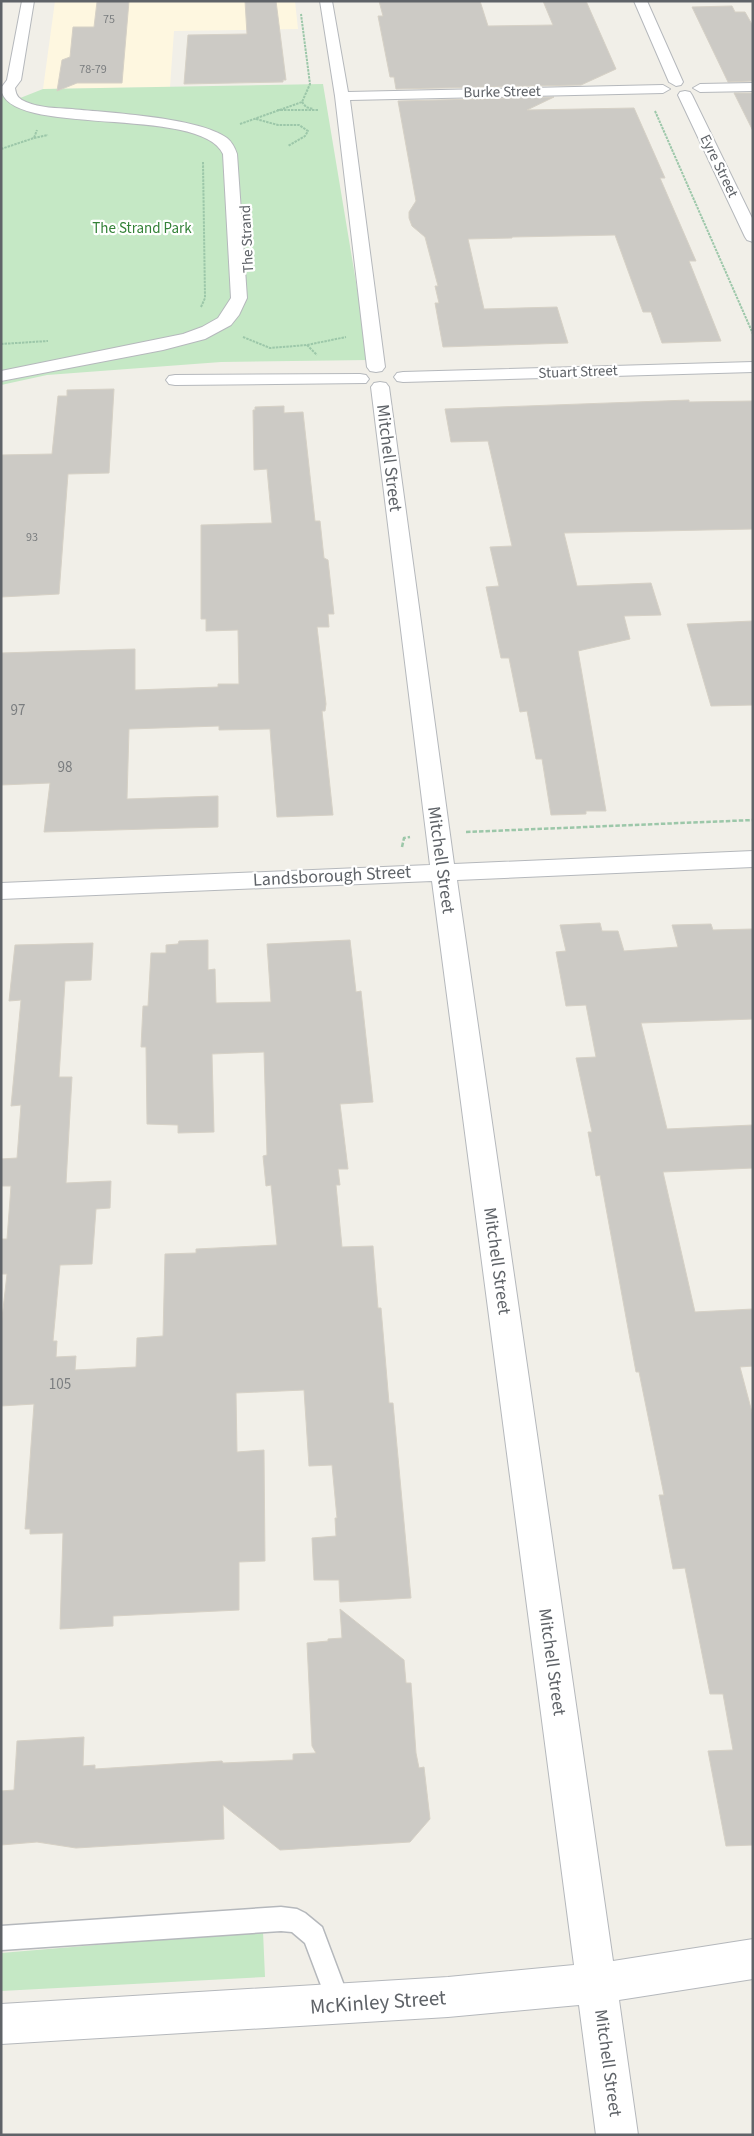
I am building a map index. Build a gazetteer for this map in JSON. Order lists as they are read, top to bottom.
{
  "streets": {
    "street": [
      "Burke Street",
      "Eyre Street",
      "The Strand",
      "Stuart Street",
      "Mitchell Street",
      "Landsborough Street",
      "McKinley Street"
    ]
  },
  "crossings": [
    ["Burke Street", "Mitchell Street"],
    ["Stuart Street", "Mitchell Street"],
    ["Mitchell Street", "Landsborough Street"],
    ["Mitchell Street", "McKinley Street"]
  ],
  "parks": ["The Strand Park"],
  "house_numbers": [
    "75",
    "78-79",
    "93",
    "97",
    "98",
    "105"
  ]
}
